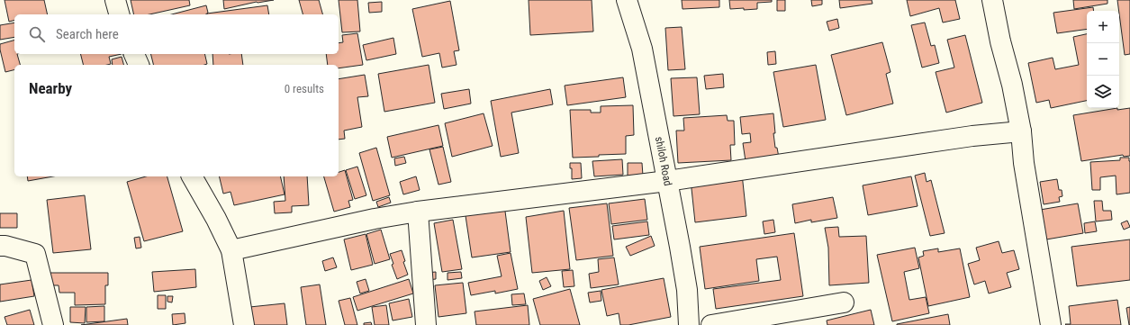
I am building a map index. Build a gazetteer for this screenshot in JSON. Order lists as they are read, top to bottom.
{
  "streets": {
    "street": ["shiloh Road"]
  },
  "page": {
    "map_buttons": ["+", "−"],
    "search": "Search here",
    "heading": ["Nearby", "0 results"]
  }
}
